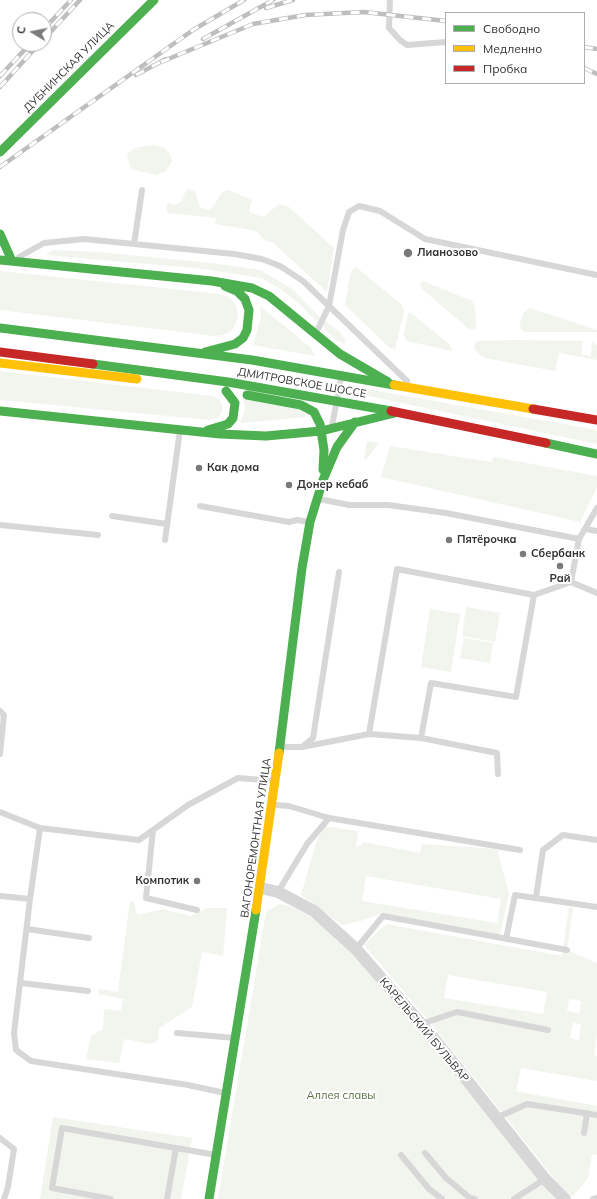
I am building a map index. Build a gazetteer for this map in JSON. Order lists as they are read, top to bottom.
{
  "streets": {
    "street": [
      "ДУБНИНСКАЯ УЛИЦА",
      "ДМИТРОВСКОЕ ШОССЕ",
      "ВАГОНОРЕМОНТНАЯ УЛИЦА",
      "КАРЕЛЬСКИЙ БУЛЬВАР"
    ]
  },
  "crossings": [
    ["ВАГОНОРЕМОНТНАЯ УЛИЦА", "КАРЕЛЬСКИЙ БУЛЬВАР"]
  ],
  "parks": ["Аллея славы"],
  "places": [
    "Лианозово",
    "Как дома",
    "Донер кебаб",
    "Пятёрочка",
    "Сбербанк",
    "Рай",
    "Компотик"
  ],
  "legend": ["Свободно", "Медленно", "Пробка"],
  "north": "left"
}
